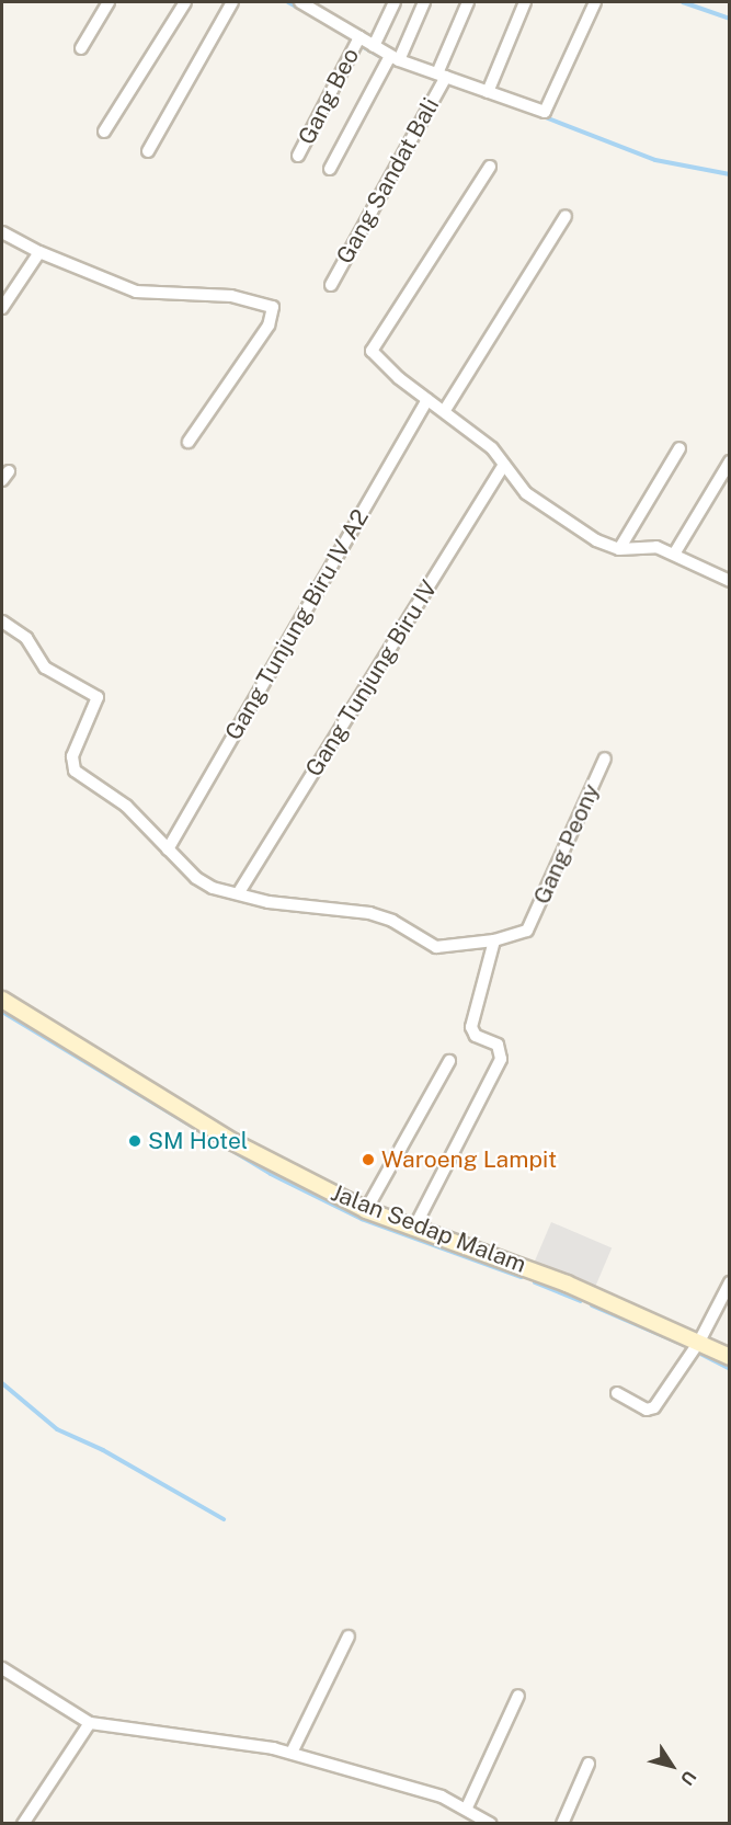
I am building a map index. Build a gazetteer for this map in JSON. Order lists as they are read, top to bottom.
{
  "streets": {
    "street": [
      "Gang Beo",
      "Gang Sandat Bali",
      "Gang Tunjung Biru IV A2",
      "Gang Tunjung Biru IV",
      "Gang Peony",
      "Jalan Sedap Malam"
    ]
  },
  "places": ["SM Hotel", "Waroeng Lampit"],
  "north": "bottom right"
}
